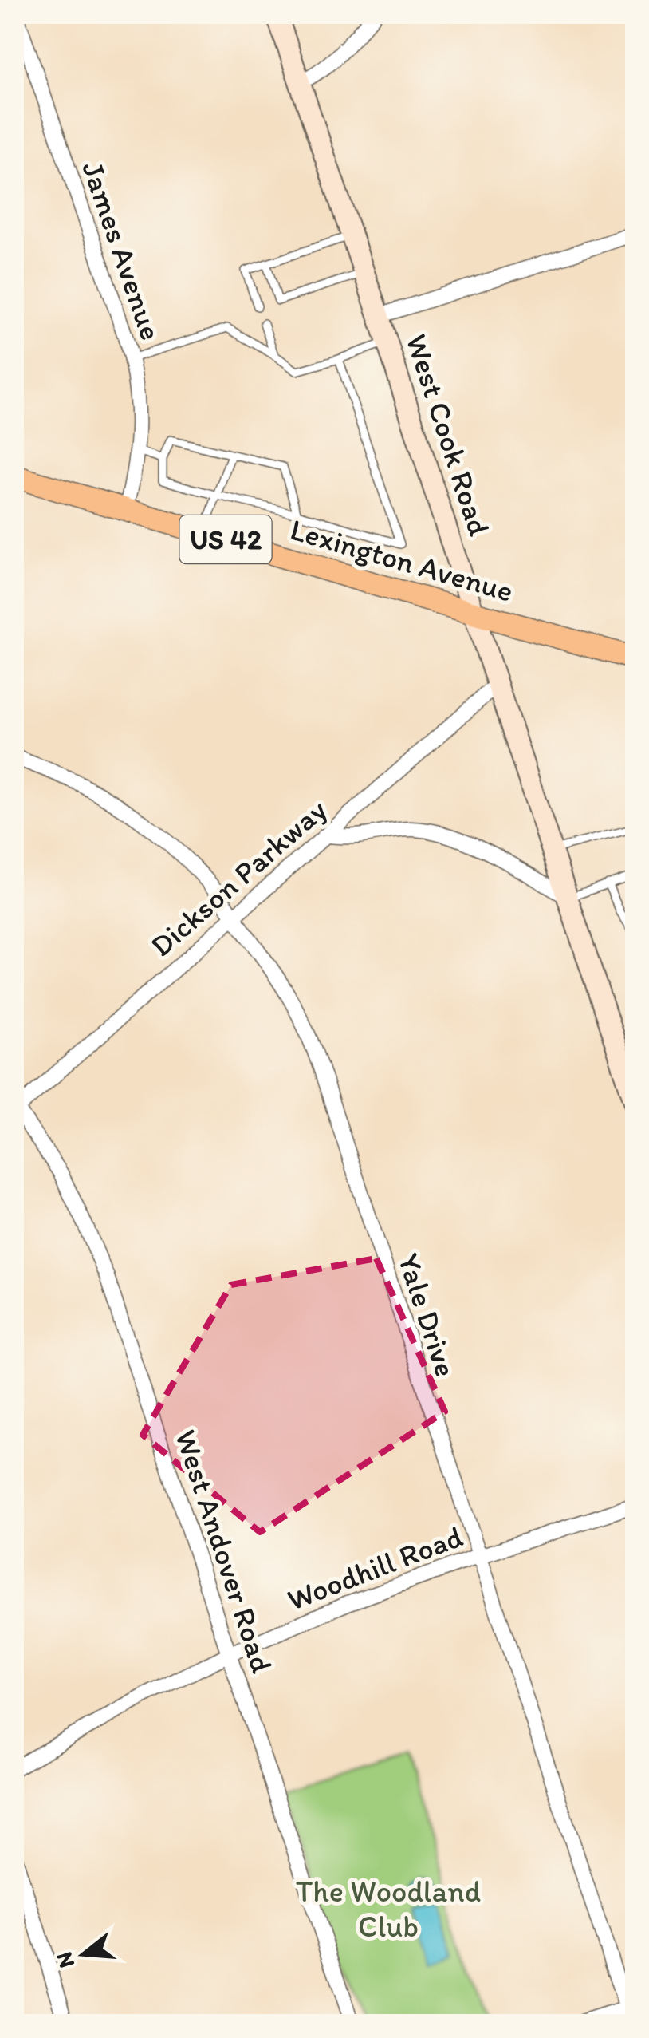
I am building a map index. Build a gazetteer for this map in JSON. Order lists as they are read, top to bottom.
{
  "streets": {
    "main road": ["West Cook Road", "US 42", "Lexington Avenue"],
    "street": [
      "James Avenue",
      "Dickson Parkway",
      "Yale Drive",
      "West Andover Road",
      "Woodhill Road"
    ]
  },
  "crossings": [
    ["James Avenue", "Lexington Avenue"],
    ["West Cook Road", "Lexington Avenue"],
    ["West Cook Road", "Dickson Parkway"],
    ["Dickson Parkway", "Yale Drive"],
    ["Dickson Parkway", "West Andover Road"],
    ["Yale Drive", "Woodhill Road"],
    ["West Andover Road", "Woodhill Road"]
  ],
  "parks": ["The Woodland Club"],
  "north": "left"
}
